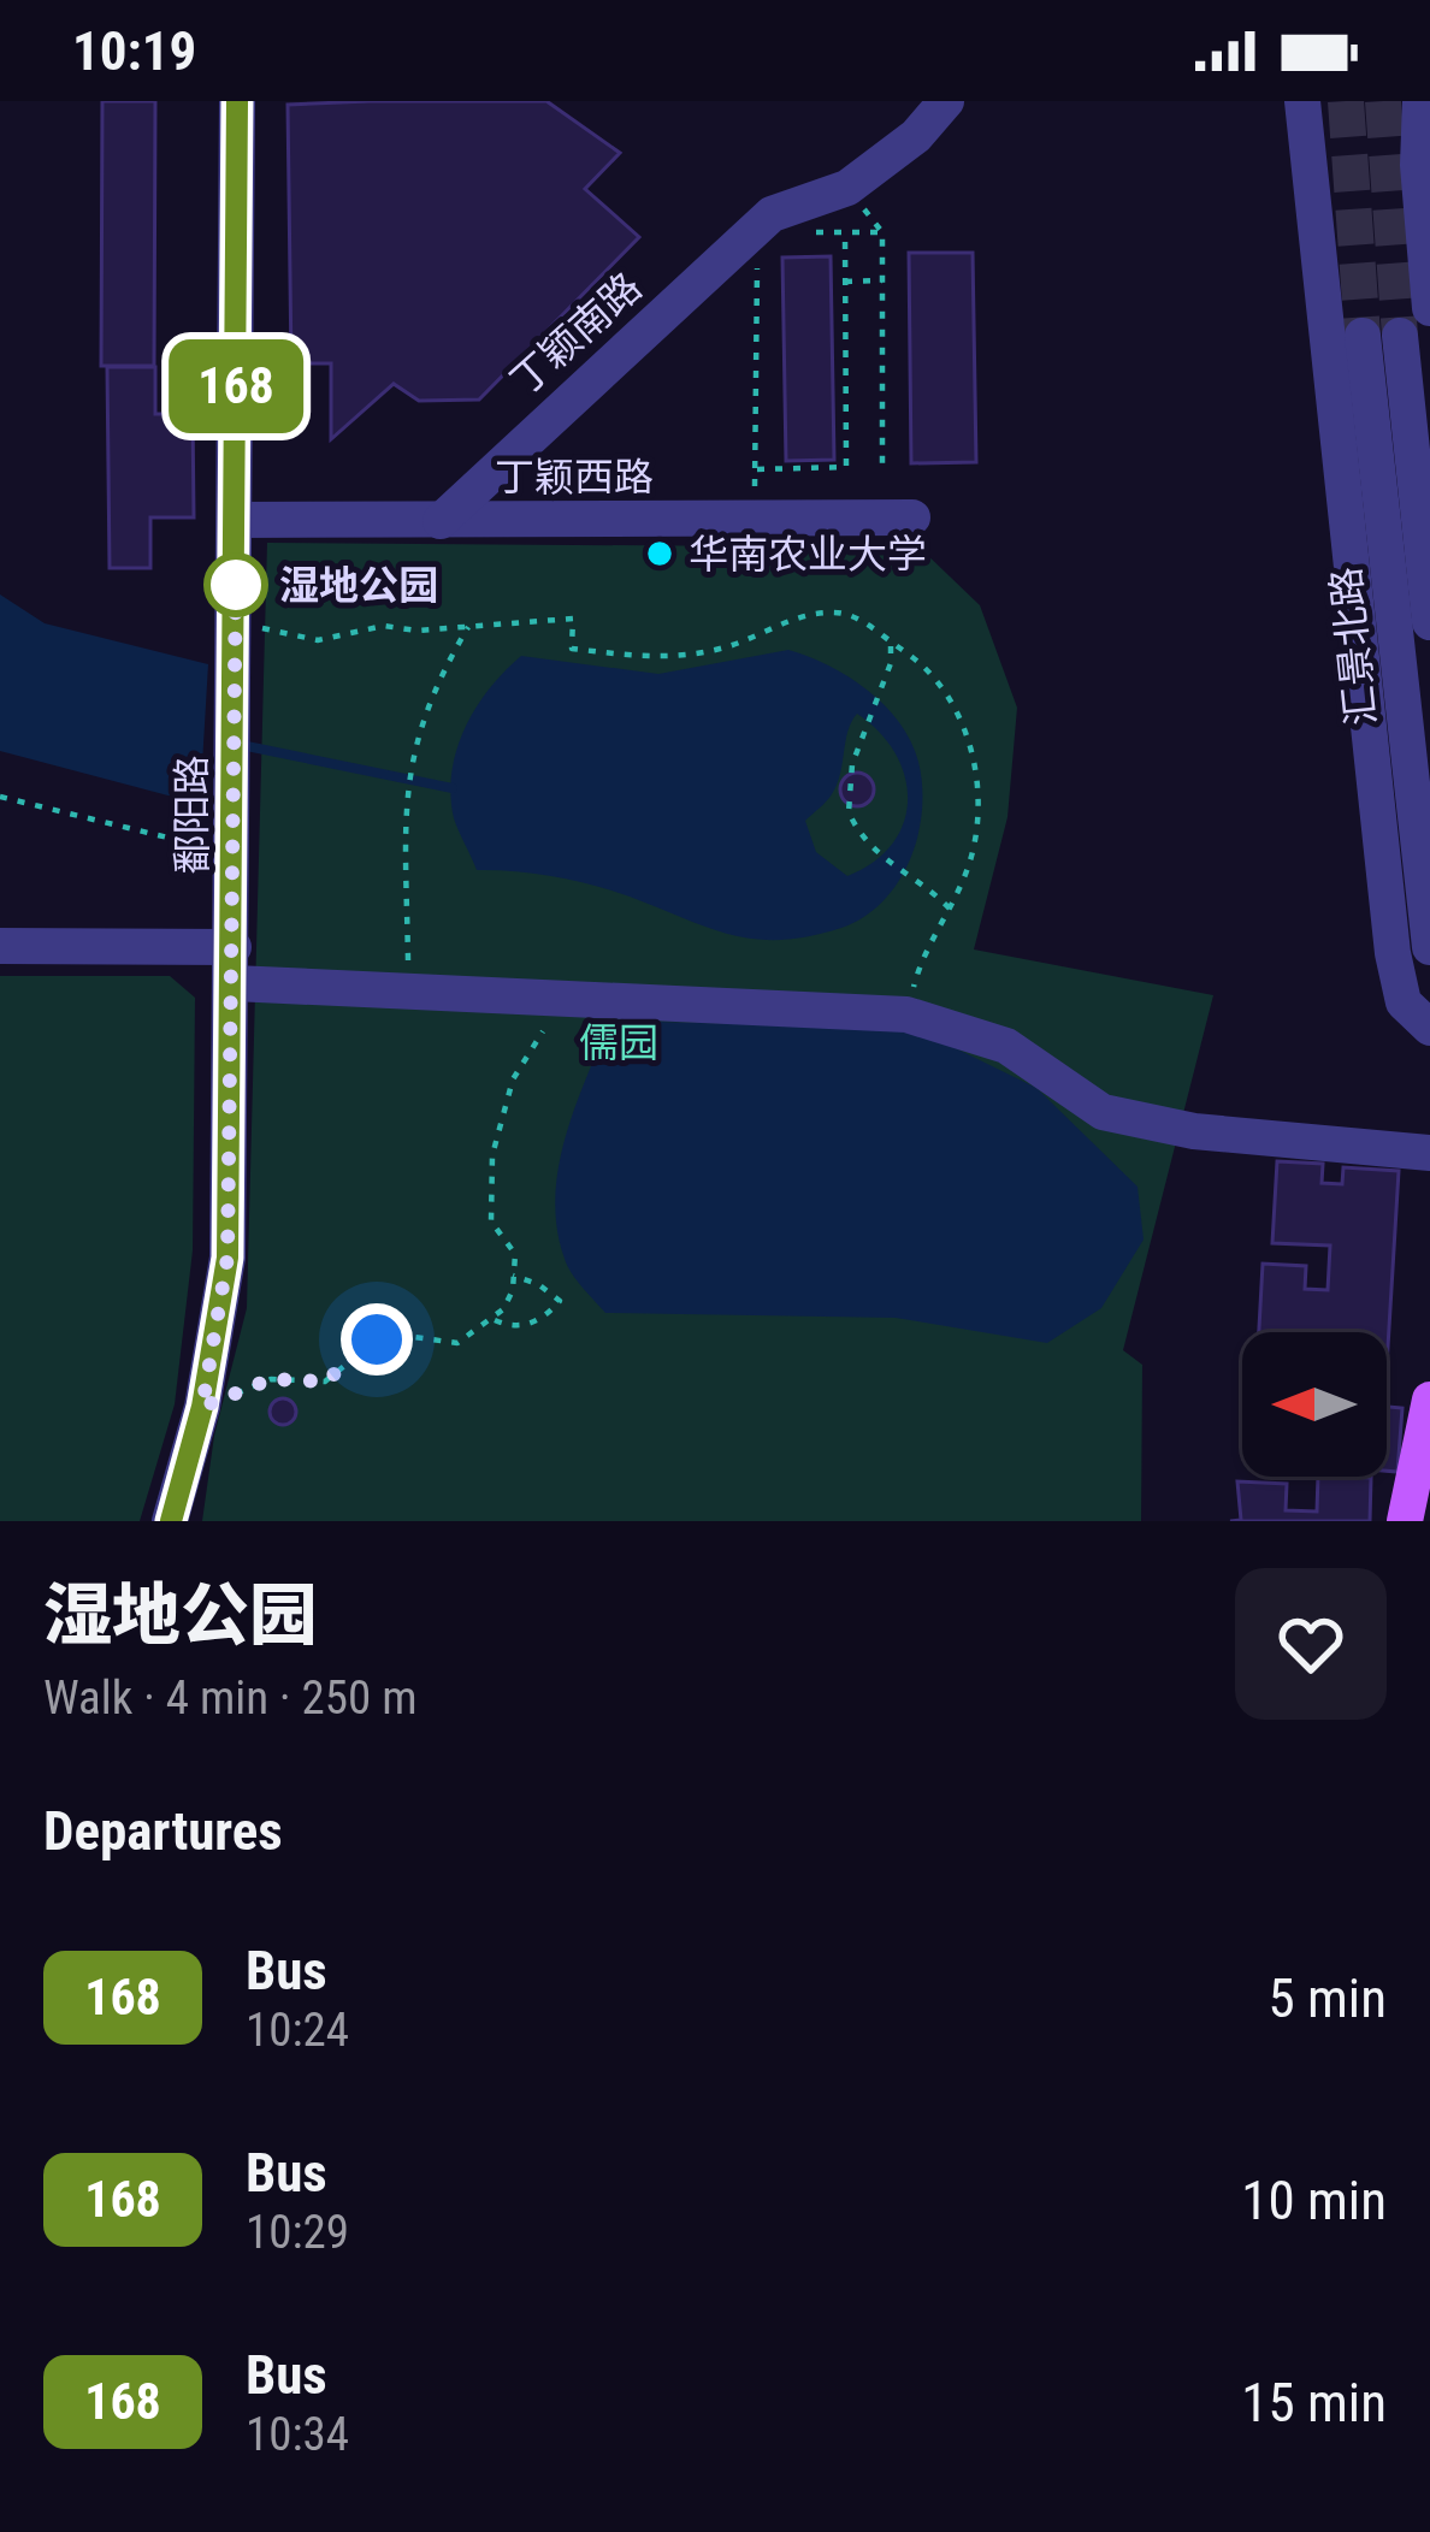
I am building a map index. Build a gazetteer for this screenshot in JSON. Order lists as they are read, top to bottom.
{
  "streets": {
    "street": [
      "丁颖南路",
      "丁颖西路",
      "汇景北路",
      "鄱阳路"
    ]
  },
  "crossings": [
    ["丁颖南路", "丁颖西路"],
    ["丁颖西路", "鄱阳路"]
  ],
  "parks": ["儒园"],
  "places": ["华南农业大学", "湿地公园"],
  "lines": ["bus line 168"],
  "north": "left",
  "page": {
    "status": "10:19",
    "on_map": "168",
    "heading": [
      ["湿地公园", "Walk · 4 min · 250 m"],
      "Departures"
    ],
    "list": [
      {
        "mark": "168",
        "name": "Bus",
        "note": "10:24",
        "value": "5 min"
      },
      {
        "mark": "168",
        "name": "Bus",
        "note": "10:29",
        "value": "10 min"
      },
      {
        "mark": "168",
        "name": "Bus",
        "note": "10:34",
        "value": "15 min"
      }
    ]
  }
}
